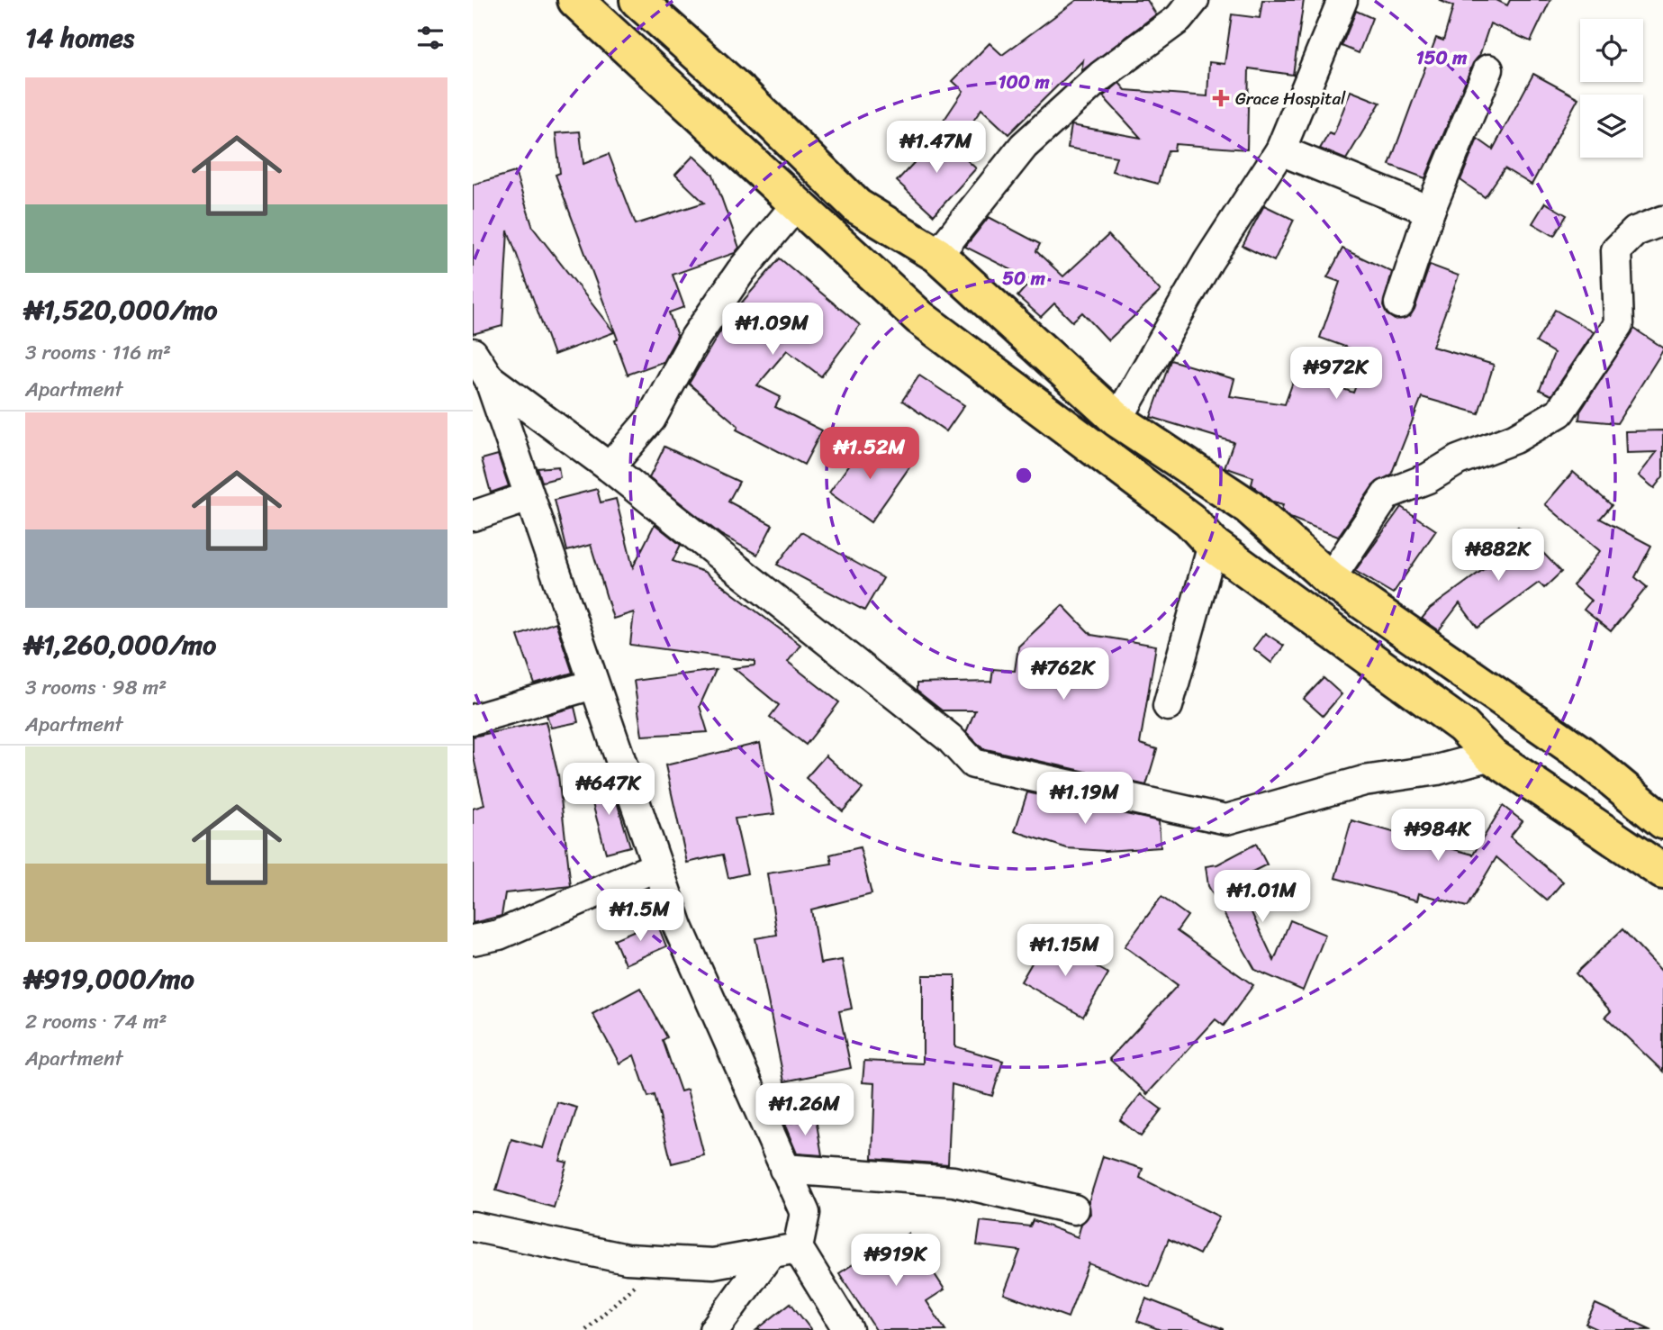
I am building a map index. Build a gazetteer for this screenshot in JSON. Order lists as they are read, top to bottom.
{
  "places": {
    "health": ["Grace Hospital"]
  },
  "page": {
    "heading": "14 homes",
    "list": [
      {
        "name": "₦1,520,000/mo",
        "note": "3 rooms · 116 m² · Apartment"
      },
      {
        "name": "₦1,260,000/mo",
        "note": "3 rooms · 98 m² · Apartment"
      },
      {
        "name": "₦919,000/mo",
        "note": "2 rooms · 74 m² · Apartment"
      }
    ],
    "price": [
      "₦1.47M",
      "₦1.09M",
      "₦972K",
      "₦1.52M",
      "₦882K",
      "₦762K",
      "₦647K",
      "₦1.19M",
      "₦984K",
      "₦1.01M",
      "₦1.5M",
      "₦1.15M",
      "₦1.26M",
      "₦919K"
    ]
  },
  "rings": ["150 m", "100 m", "50 m"]
}
